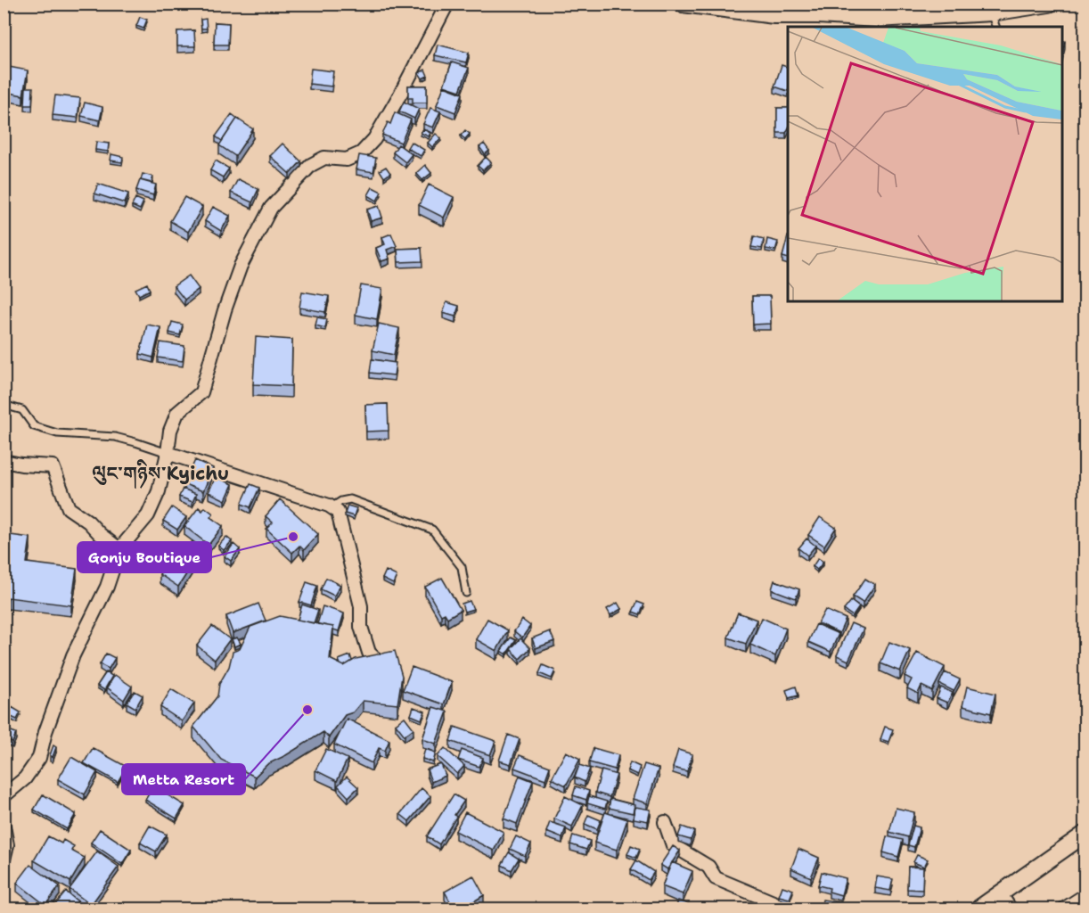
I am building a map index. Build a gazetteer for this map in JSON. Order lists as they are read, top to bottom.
{
  "districts": ["ལུང་གཉིས་Kyichu"],
  "places": ["Gonju Boutique", "Metta Resort"]
}
